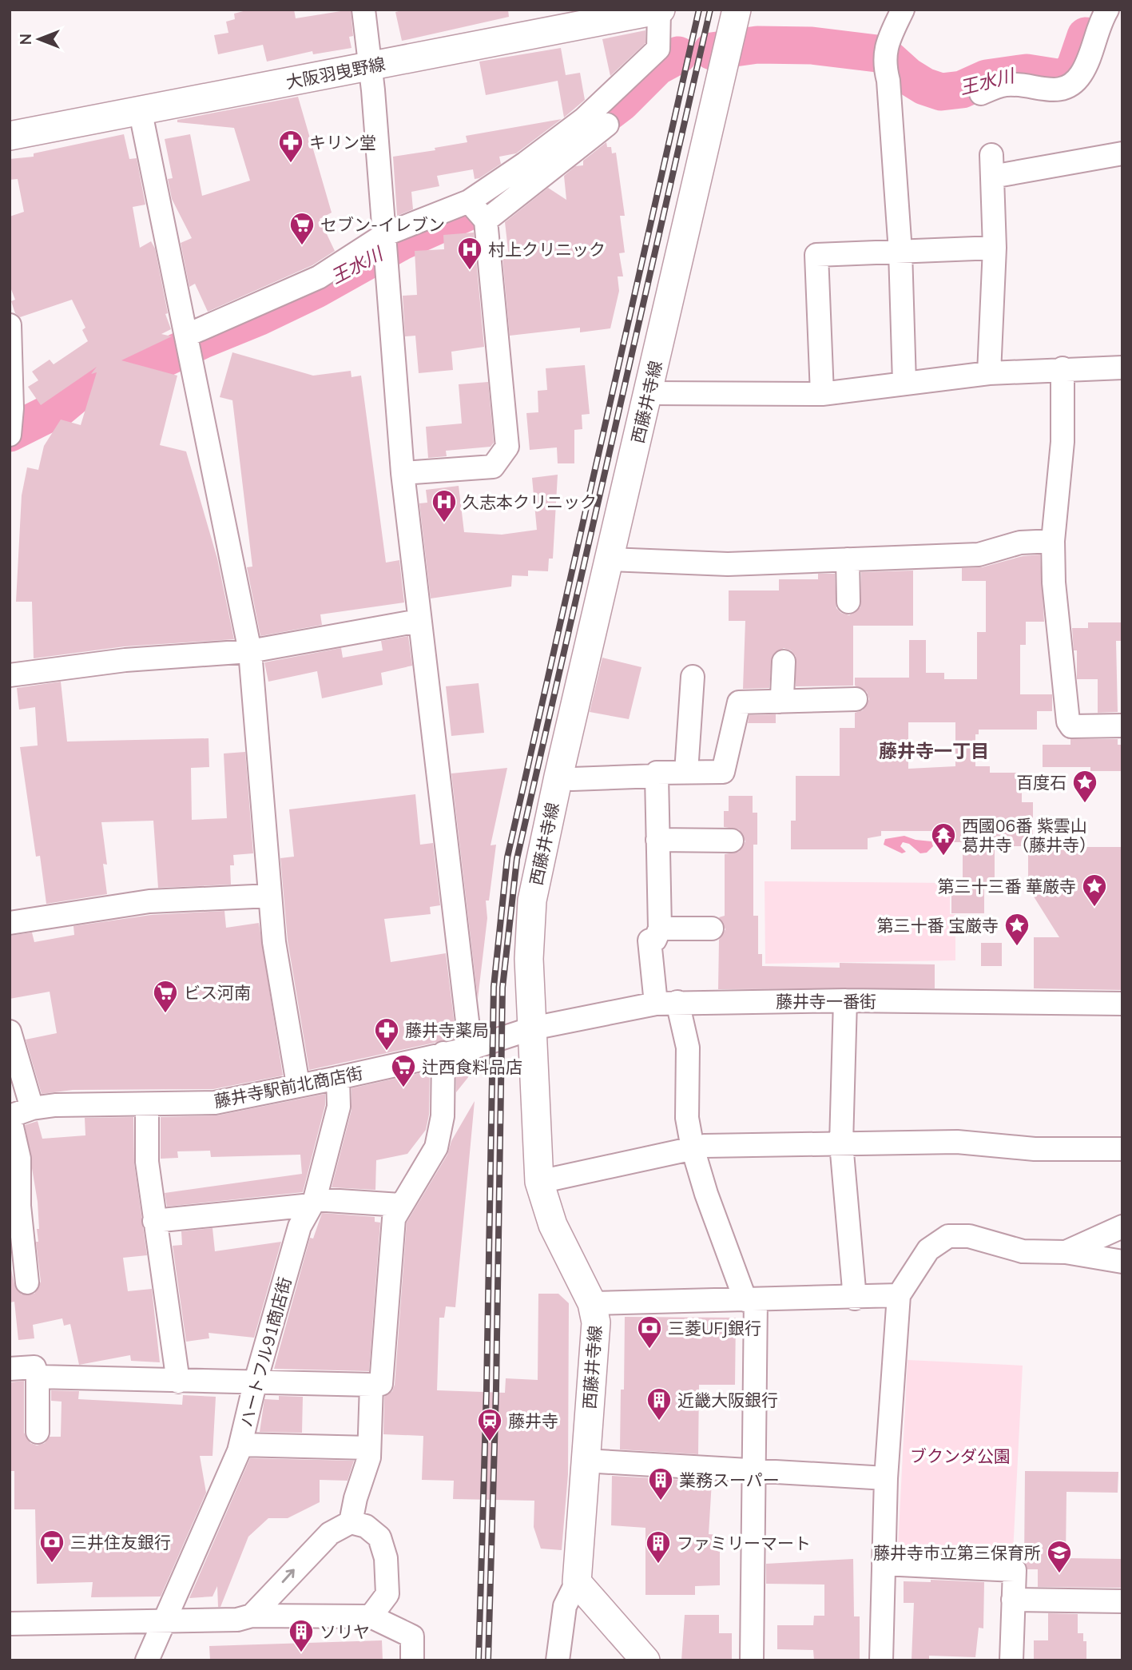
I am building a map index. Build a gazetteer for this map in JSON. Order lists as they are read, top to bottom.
{
  "streets": {
    "main road": ["大阪羽曳野線", "西藤井寺線"],
    "street": ["藤井寺一番街", "藤井寺駅前北商店街", "ハートフル91商店街"]
  },
  "crossings": [
    ["西藤井寺線", "藤井寺一番街"],
    ["西藤井寺線", "藤井寺駅前北商店街"],
    ["藤井寺一番街", "藤井寺駅前北商店街"],
    ["藤井寺駅前北商店街", "ハートフル91商店街"]
  ],
  "districts": ["藤井寺一丁目"],
  "water": ["王水川"],
  "parks": ["ブクンダ公園"],
  "places": {
    "pharmacy": ["キリン堂", "藤井寺薬局"],
    "supermarket": ["セブン-イレブン", "ビス河南", "辻西食料品店"],
    "hospital": ["村上クリニック", "久志本クリニック"],
    "place": ["百度石", "第三十三番 華厳寺", "第三十番 宝厳寺"],
    "temple": ["西國06番 紫雲山 葛井寺（藤井寺）"],
    "bank": ["三菱UFJ銀行", "三井住友銀行"],
    "building": [
      "近畿大阪銀行",
      "業務スーパー",
      "ファミリーマート",
      "ソリヤ"
    ],
    "station": ["藤井寺"],
    "school or university": ["藤井寺市立第三保育所"]
  },
  "north": "left"
}
